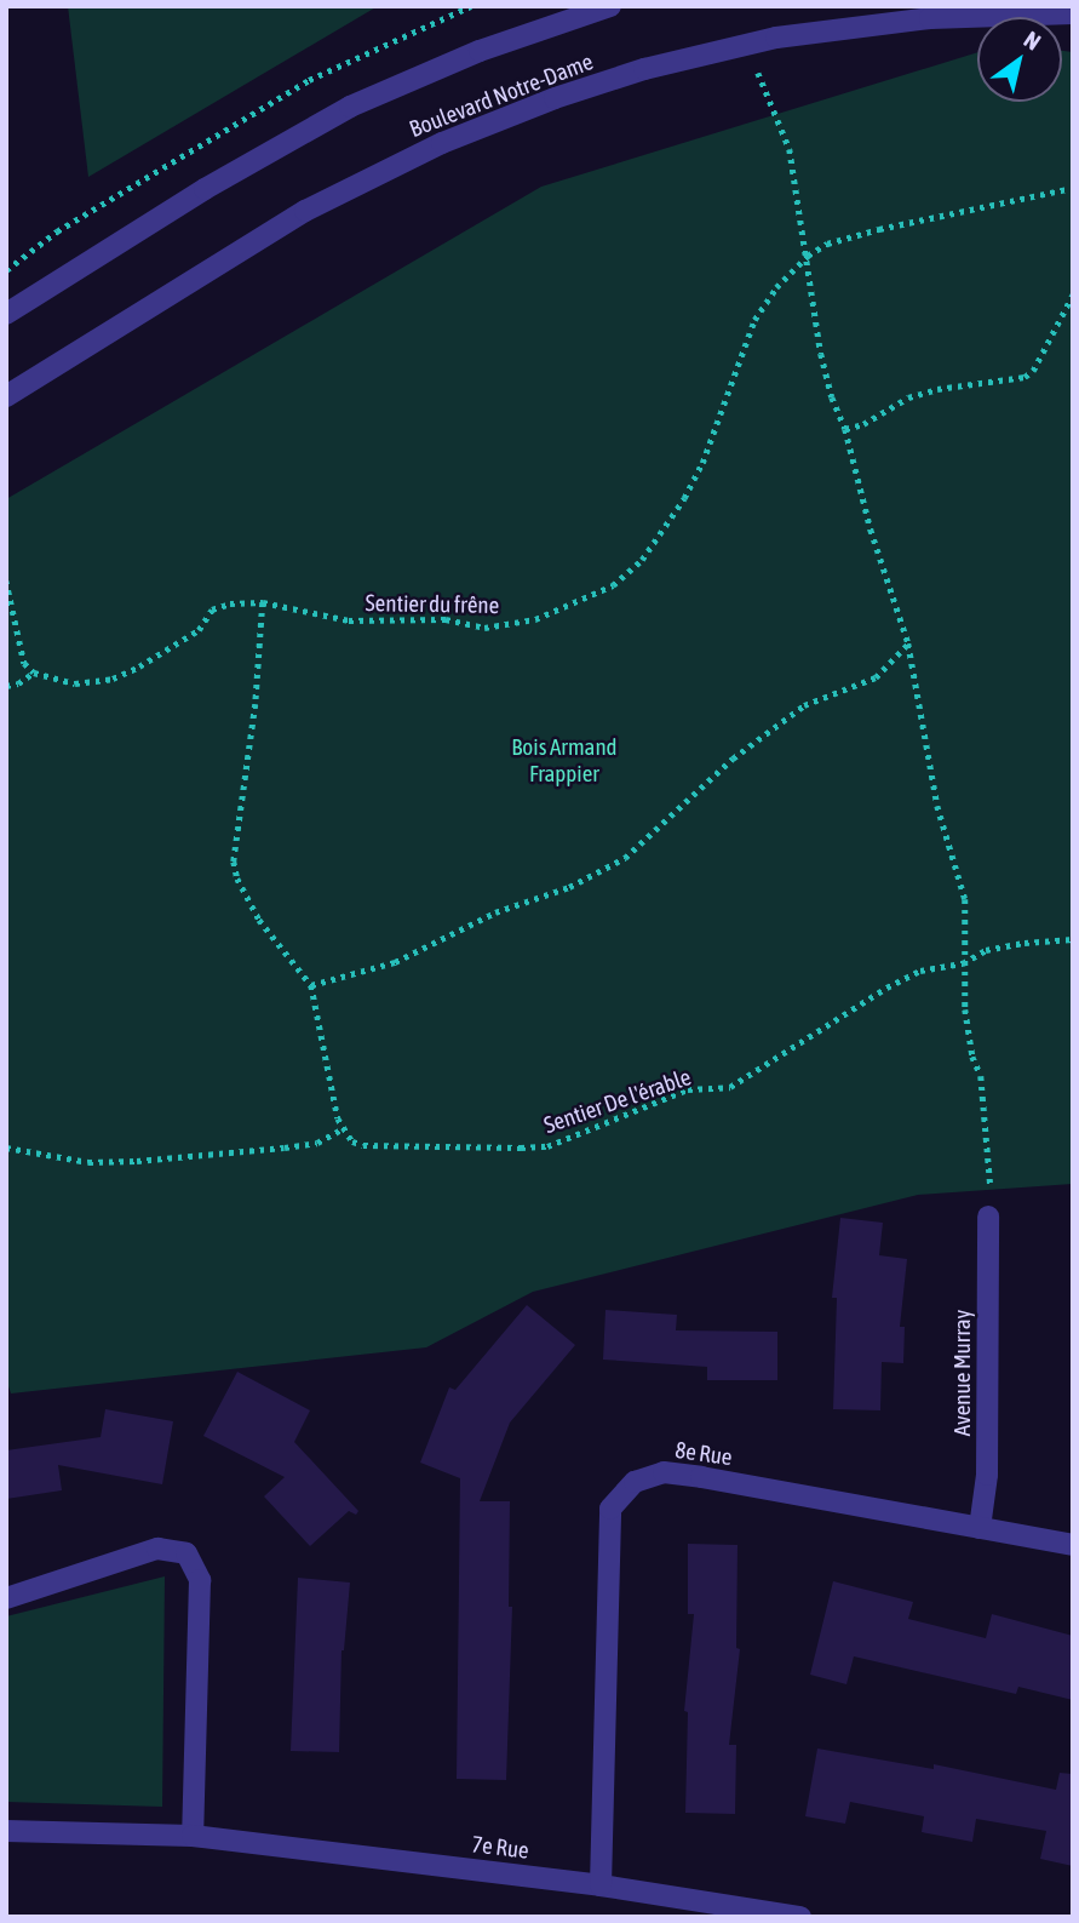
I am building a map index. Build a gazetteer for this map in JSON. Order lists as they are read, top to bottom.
{
  "streets": {
    "street": [
      "Boulevard Notre-Dame",
      "Avenue Murray",
      "8e Rue",
      "7e Rue"
    ],
    "path": ["Sentier du frêne", "Sentier De l'érable"]
  },
  "crossings": [
    ["Avenue Murray", "8e Rue"],
    ["8e Rue", "7e Rue"]
  ],
  "parks": ["Bois Armand Frappier"],
  "north": "top right"
}
